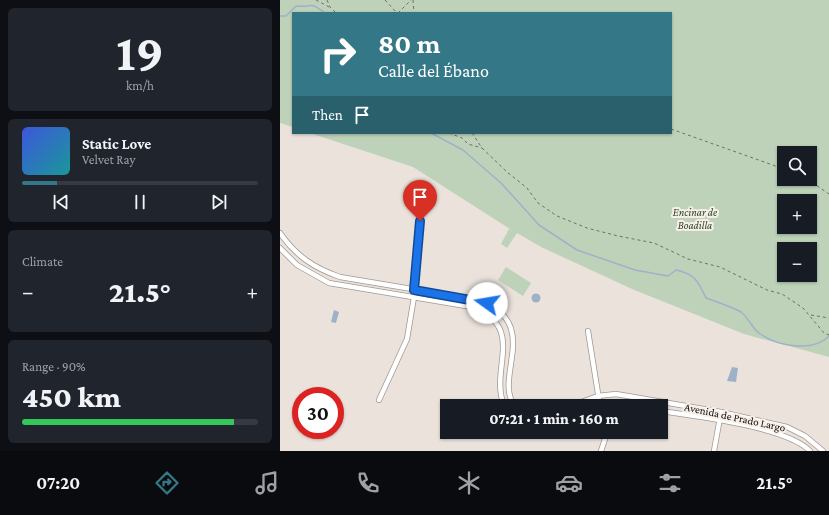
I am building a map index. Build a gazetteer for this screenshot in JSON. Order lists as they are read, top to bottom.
{
  "streets": {
    "street": ["Avenida de Prado Largo"]
  },
  "parks": ["Encinar de Boadilla"],
  "page": {
    "tile": [
      ["19", "km/h"],
      "Climate",
      ["Range · 90%", "450 km"]
    ],
    "turn": ["80 m", "Calle del Ébano"],
    "then": "Then",
    "song": ["Static Love", "Velvet Ray"],
    "map_buttons": ["+", "−"],
    "heat": ["−", "21.5°", "+"],
    "limit": "30",
    "trip": "07:21 · 1 min · 160 m",
    "tabs": ["07:20", "21.5°"]
  }
}
